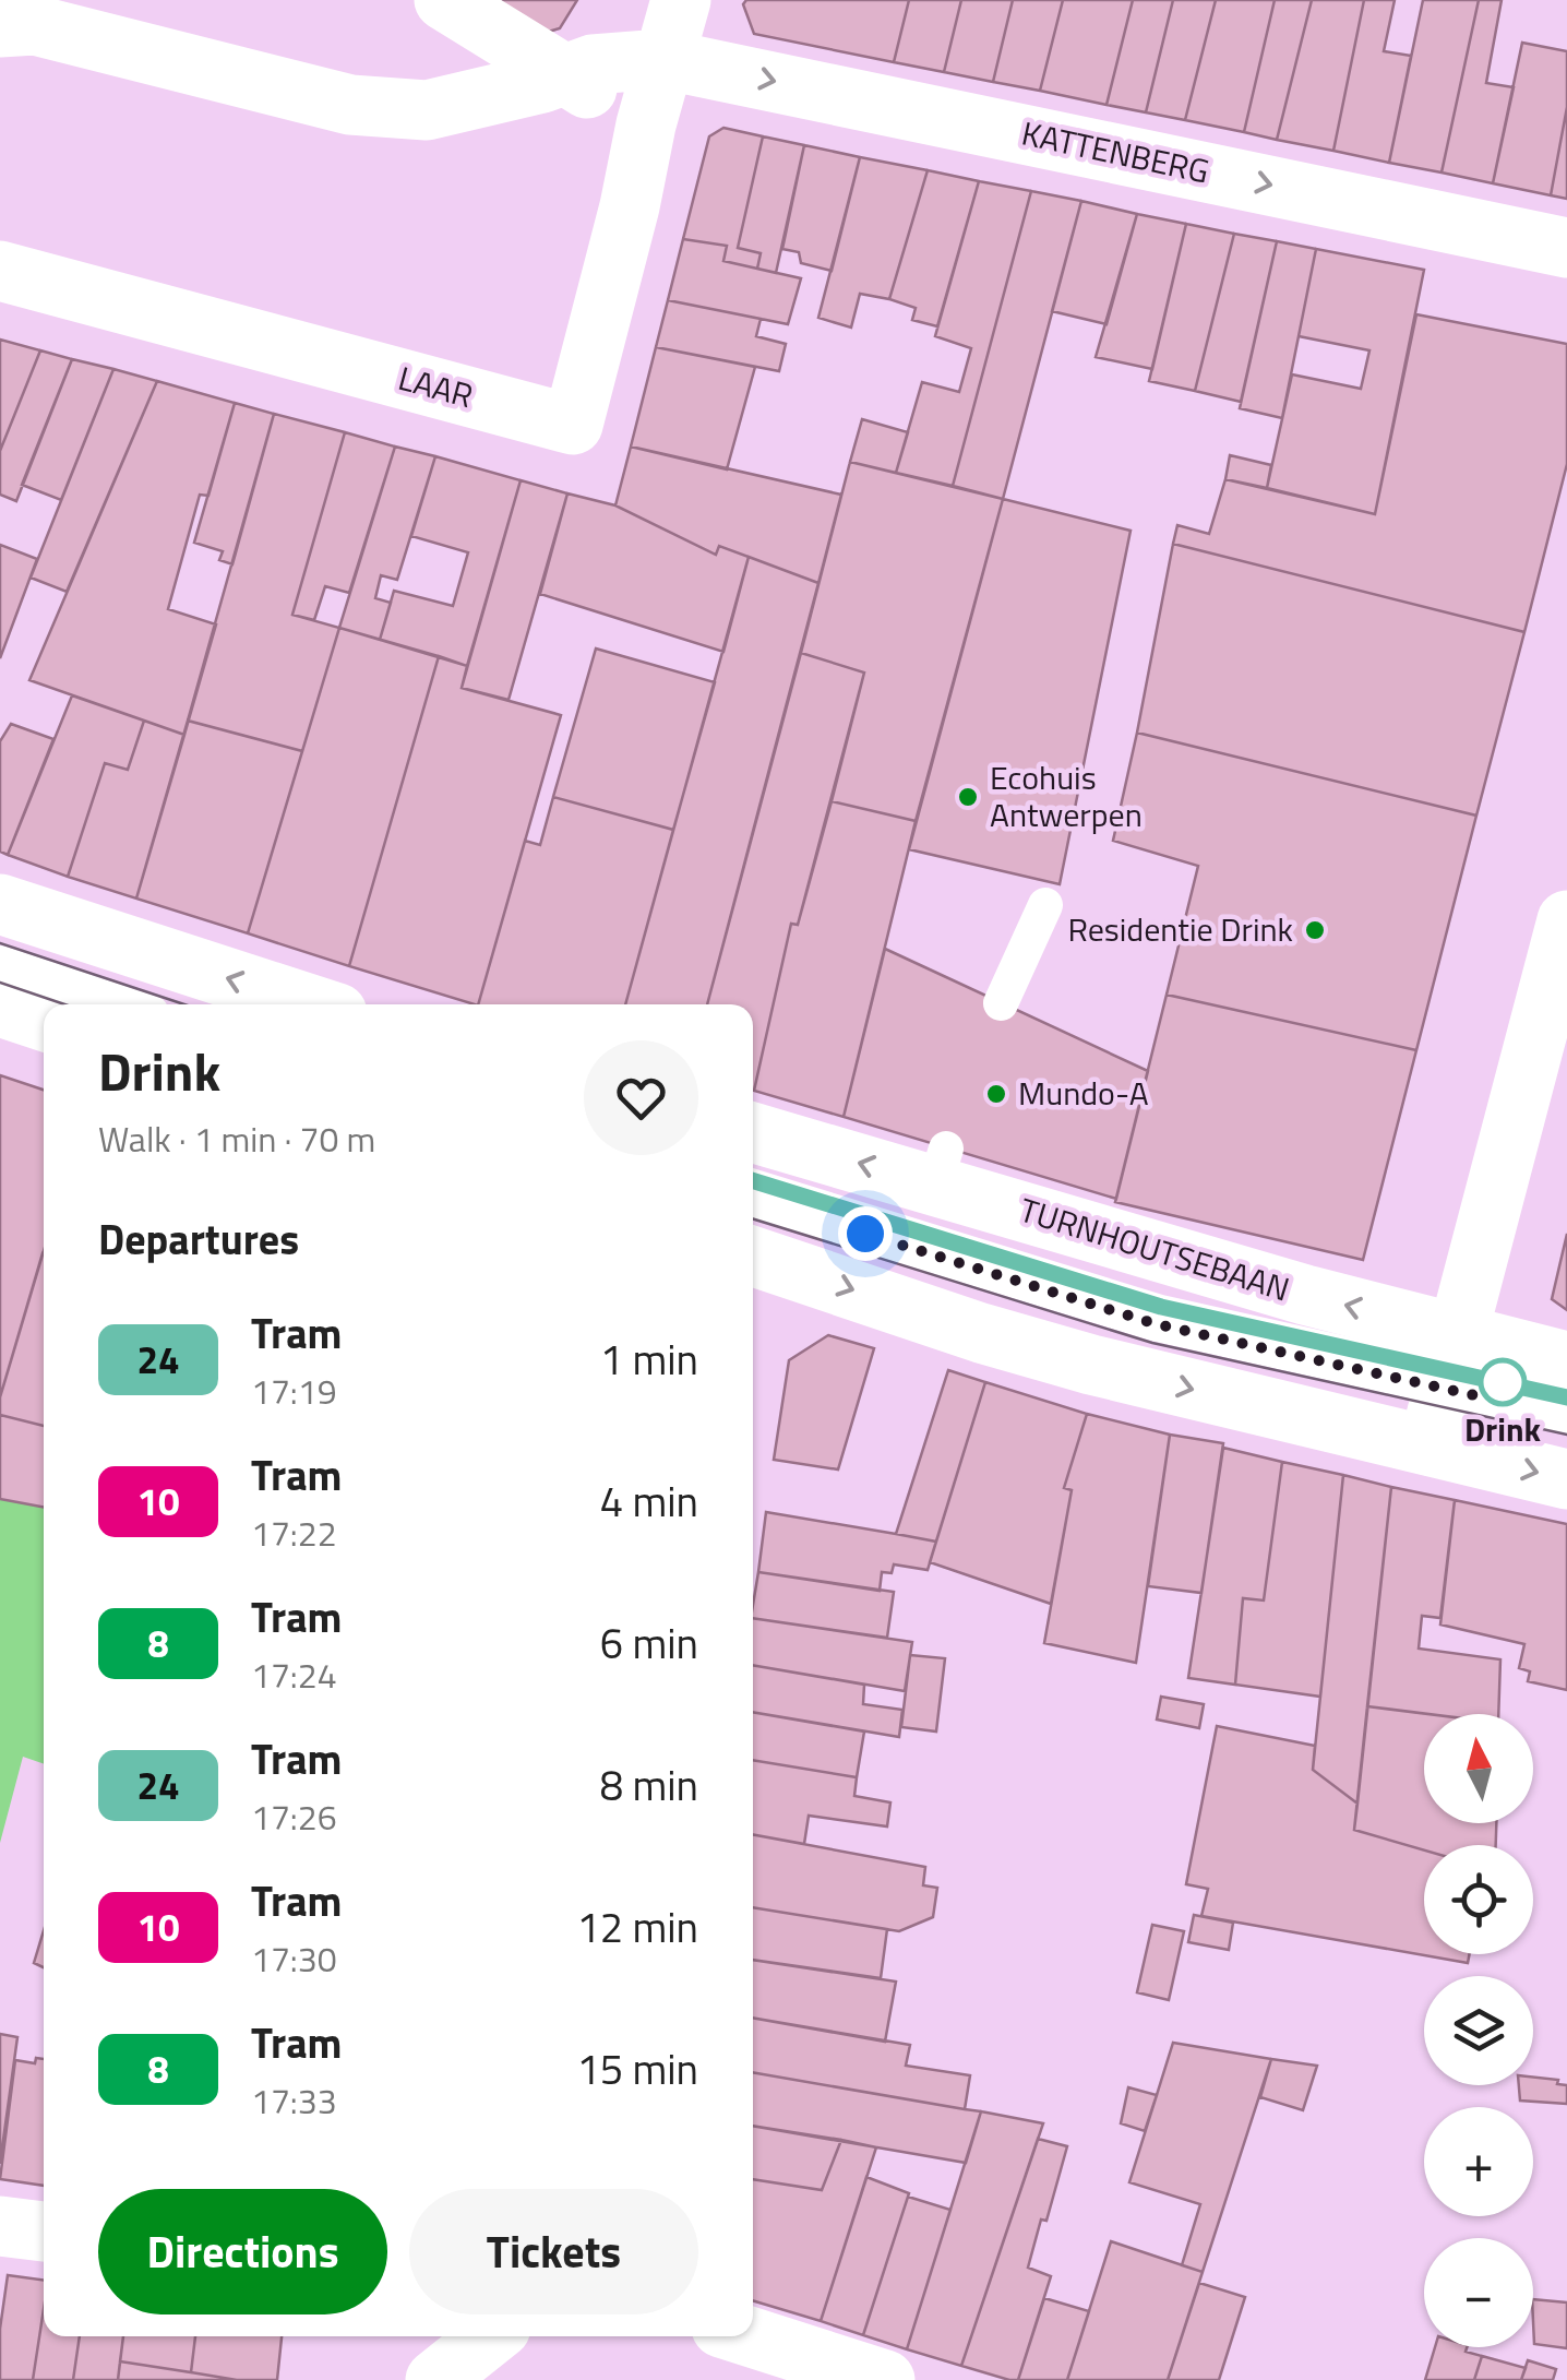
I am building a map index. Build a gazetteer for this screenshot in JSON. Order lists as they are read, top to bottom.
{
  "streets": {
    "street": ["KATTENBERG", "LAAR", "TURNHOUTSEBAAN"]
  },
  "crossings": [
    ["KATTENBERG", "LAAR"]
  ],
  "one_way": ["KATTENBERG"],
  "places": [
    "Ecohuis Antwerpen",
    "Residentie Drink",
    "Mundo-A",
    "Drink"
  ],
  "lines": ["tram line 24"],
  "north": "top",
  "page": {
    "heading": [
      ["Drink", "Walk · 1 min · 70 m"],
      "Departures"
    ],
    "list": [
      {
        "mark": "24",
        "name": "Tram",
        "note": "17:19",
        "value": "1 min"
      },
      {
        "mark": "10",
        "name": "Tram",
        "note": "17:22",
        "value": "4 min"
      },
      {
        "mark": "8",
        "name": "Tram",
        "note": "17:24",
        "value": "6 min"
      },
      {
        "mark": "24",
        "name": "Tram",
        "note": "17:26",
        "value": "8 min"
      },
      {
        "mark": "10",
        "name": "Tram",
        "note": "17:30",
        "value": "12 min"
      },
      {
        "mark": "8",
        "name": "Tram",
        "note": "17:33",
        "value": "15 min"
      }
    ],
    "map_buttons": ["+", "−"],
    "buttons": ["Directions", "Tickets"]
  }
}
